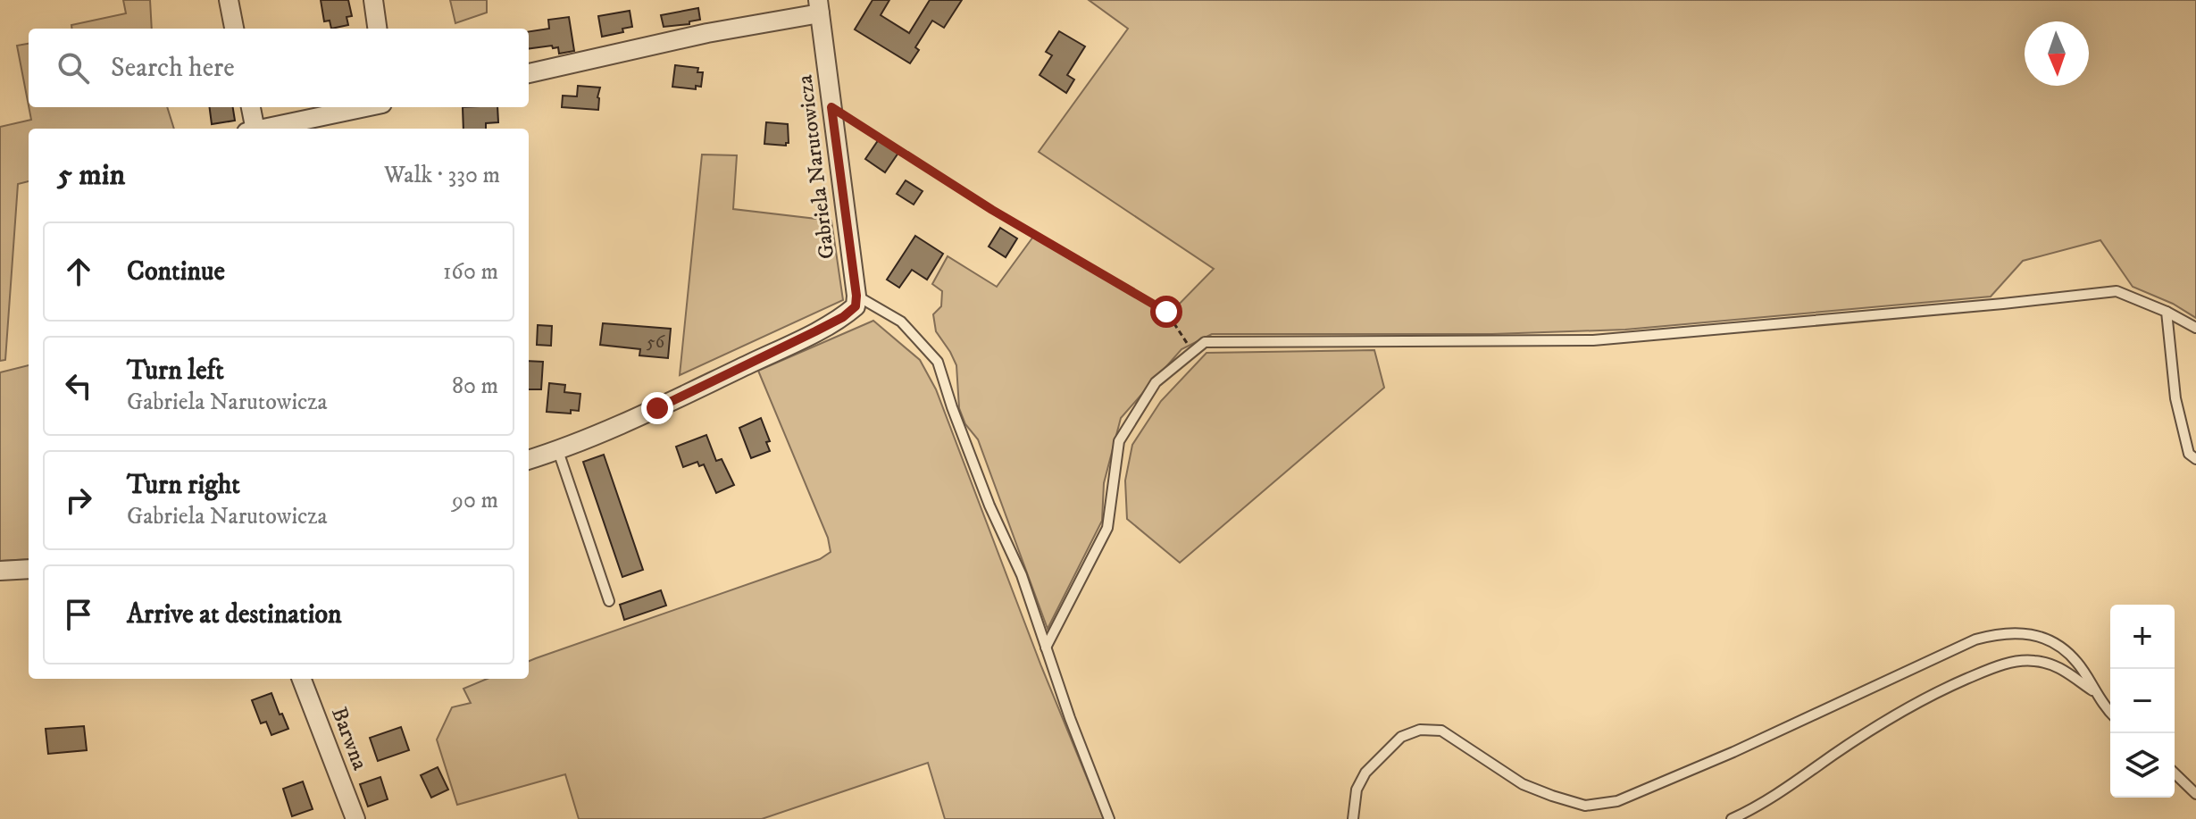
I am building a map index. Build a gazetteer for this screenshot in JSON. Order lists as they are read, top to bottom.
{
  "streets": {
    "street": ["Gabriela Narutowicza", "Barwna"]
  },
  "house_numbers": ["56"],
  "north": "bottom",
  "page": {
    "search": "Search here",
    "heading": ["5 min", "Walk · 330 m"],
    "list": [
      ["Continue", "160 m"],
      ["Turn left", "Gabriela Narutowicza", "80 m"],
      ["Turn right", "Gabriela Narutowicza", "90 m"],
      "Arrive at destination"
    ],
    "map_buttons": ["+", "−"]
  }
}
